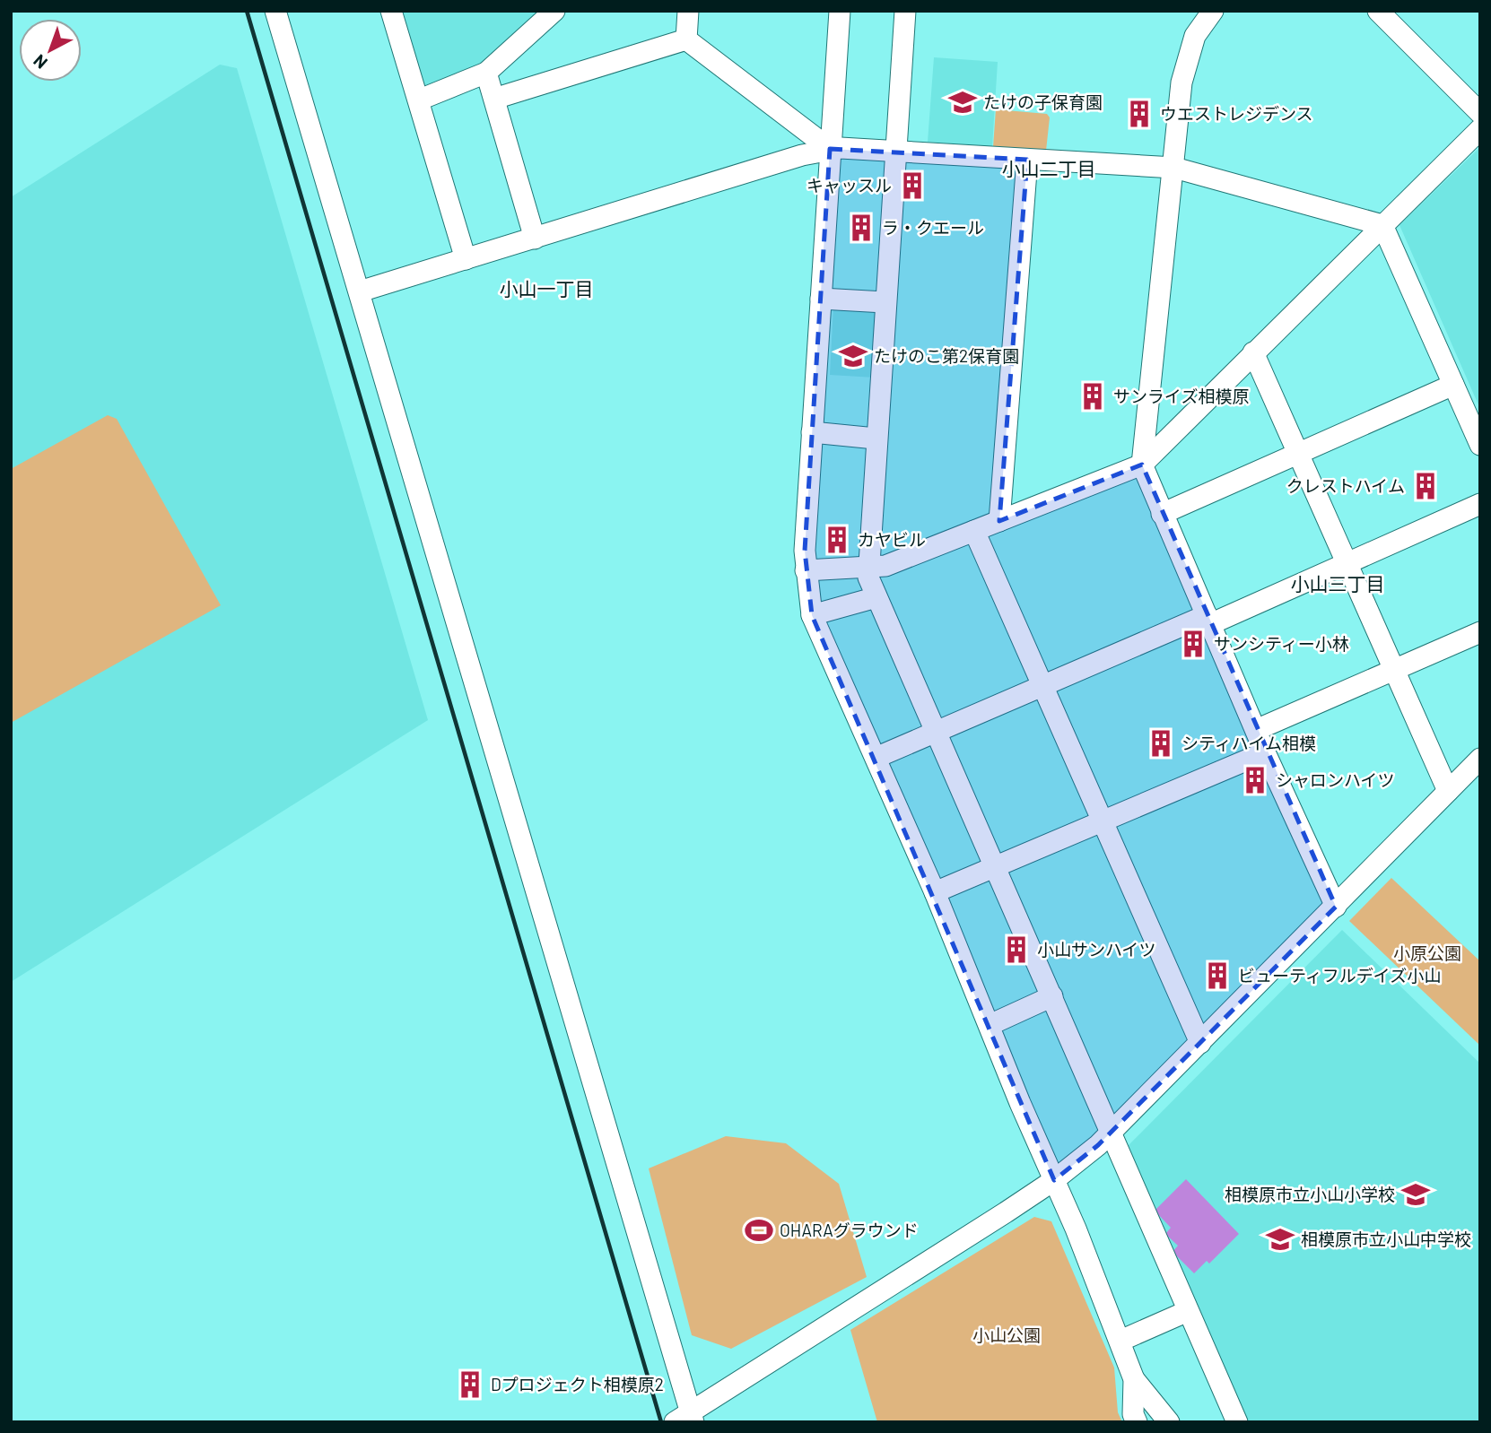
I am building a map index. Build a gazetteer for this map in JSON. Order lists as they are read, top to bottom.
{
  "districts": ["小山二丁目", "小山一丁目", "小山三丁目"],
  "parks": ["小原公園", "小山公園"],
  "places": {
    "school or university": [
      "たけの子保育園",
      "たけのこ第2保育園",
      "相模原市立小山小学校",
      "相模原市立小山中学校"
    ],
    "building": [
      "ウエストレジデンス",
      "キャッスル",
      "ラ・クエール",
      "サンライズ相模原",
      "クレストハイム",
      "カヤビル",
      "サンシティー小林",
      "シティハイム相模",
      "シャロンハイツ",
      "小山サンハイツ",
      "ビューティフルデイズ小山",
      "Dプロジェクト相模原2"
    ],
    "sports": ["OHARAグラウンド"]
  },
  "north": "bottom left"
}
